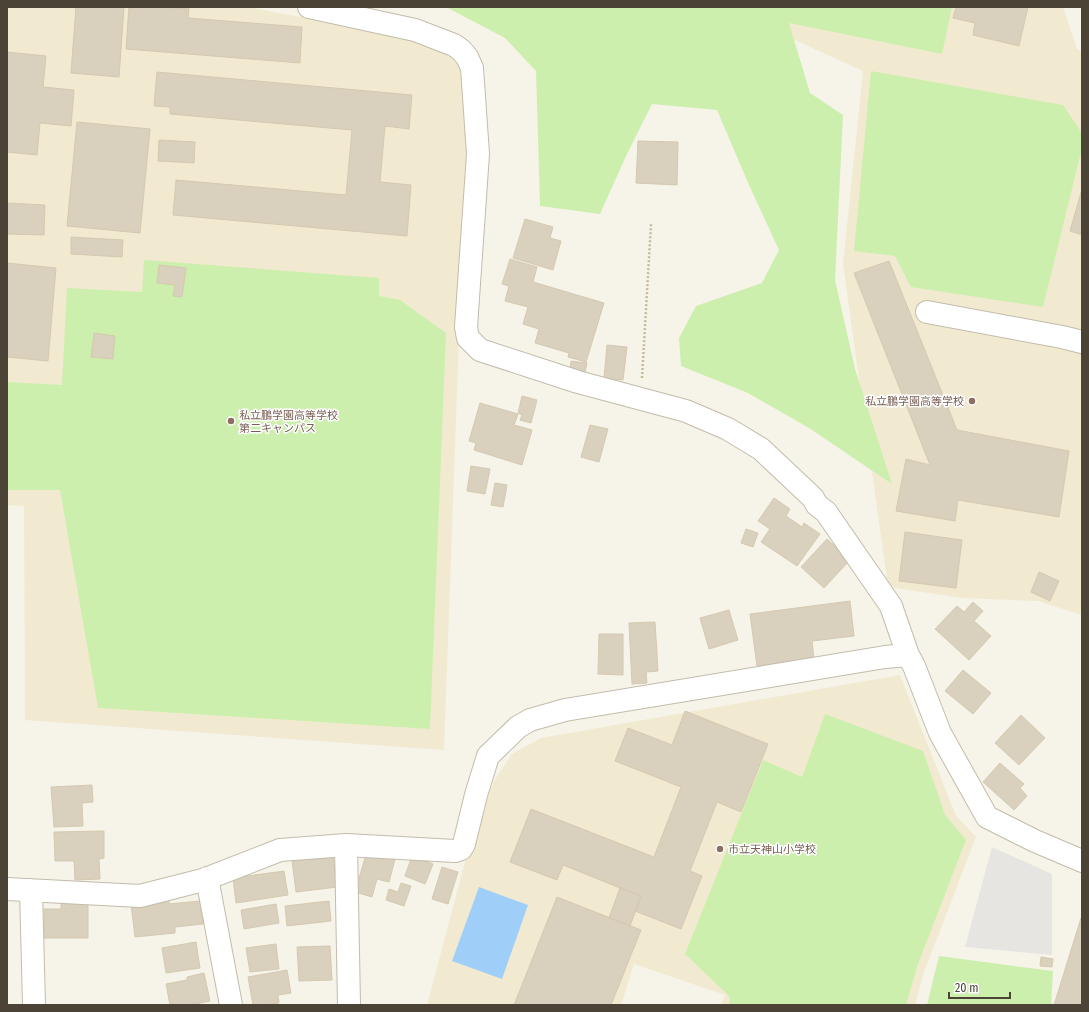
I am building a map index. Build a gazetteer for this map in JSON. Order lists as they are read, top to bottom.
{
  "places": ["私立鵬学園高等学校", "私立鵬学園高等学校 第二キャンパス", "市立天神山小学校"],
  "scale_bar": "20 m"
}
